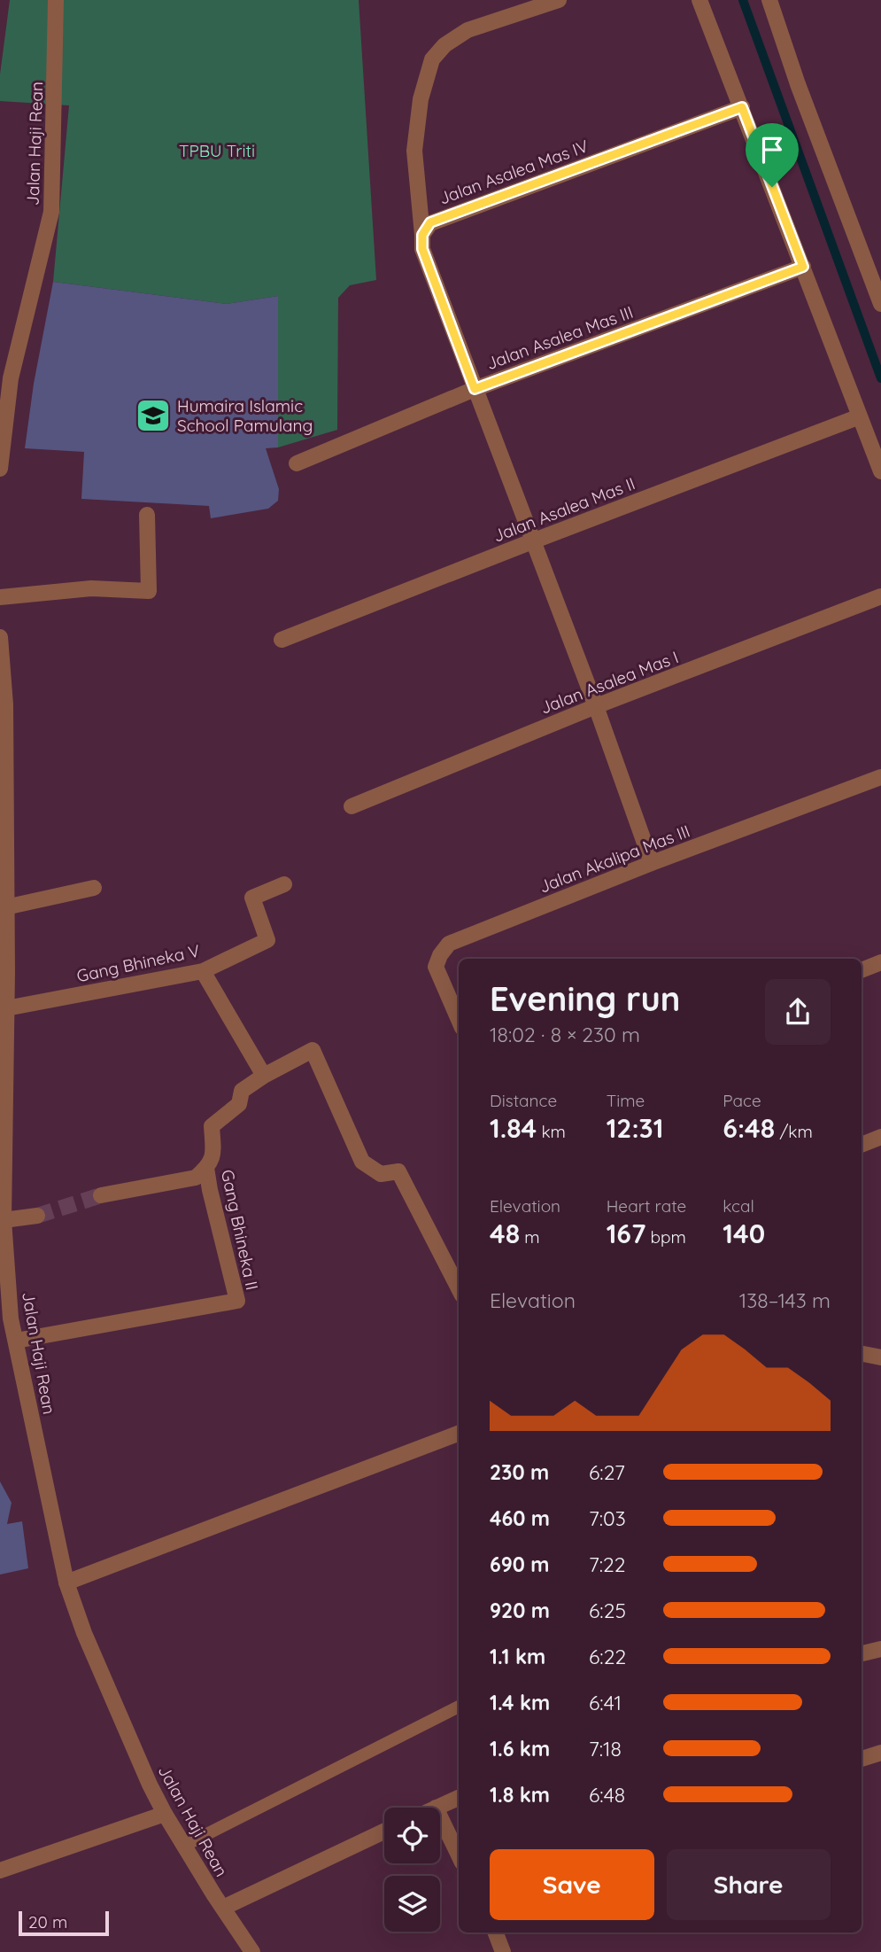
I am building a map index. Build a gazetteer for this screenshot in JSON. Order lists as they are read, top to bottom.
{
  "streets": {
    "street": [
      "Jalan Haji Rean",
      "Jalan Asalea Mas IV",
      "Jalan Asalea Mas III",
      "Jalan Asalea Mas II",
      "Jalan Asalea Mas I",
      "Jalan Akalipa Mas III",
      "Gang Bhineka V",
      "Gang Bhineka II"
    ]
  },
  "crossings": [
    ["Jalan Haji Rean", "Gang Bhineka V"],
    ["Jalan Haji Rean", "Gang Bhineka II"]
  ],
  "parks": ["TPBU Triti"],
  "places": {
    "school or university": ["Humaira Islamic School Pamulang"]
  },
  "scale_bar": "20 m",
  "page": {
    "heading": ["Evening run", "18:02 · 8 × 230 m"],
    "stats": [
      ["Distance", "1.84 km"],
      ["Time", "12:31"],
      ["Pace", "6:48 /km"],
      ["Elevation", "48 m"],
      ["Heart rate", "167 bpm"],
      ["kcal", "140"]
    ],
    "chart": ["Elevation", "138–143 m"],
    "list": [
      {
        "name": "230 m",
        "note": "6:27"
      },
      {
        "name": "460 m",
        "note": "7:03"
      },
      {
        "name": "690 m",
        "note": "7:22"
      },
      {
        "name": "920 m",
        "note": "6:25"
      },
      {
        "name": "1.1 km",
        "note": "6:22"
      },
      {
        "name": "1.4 km",
        "note": "6:41"
      },
      {
        "name": "1.6 km",
        "note": "7:18"
      },
      {
        "name": "1.8 km",
        "note": "6:48"
      }
    ],
    "buttons": ["Save", "Share"],
    "scale": "20 m"
  }
}
